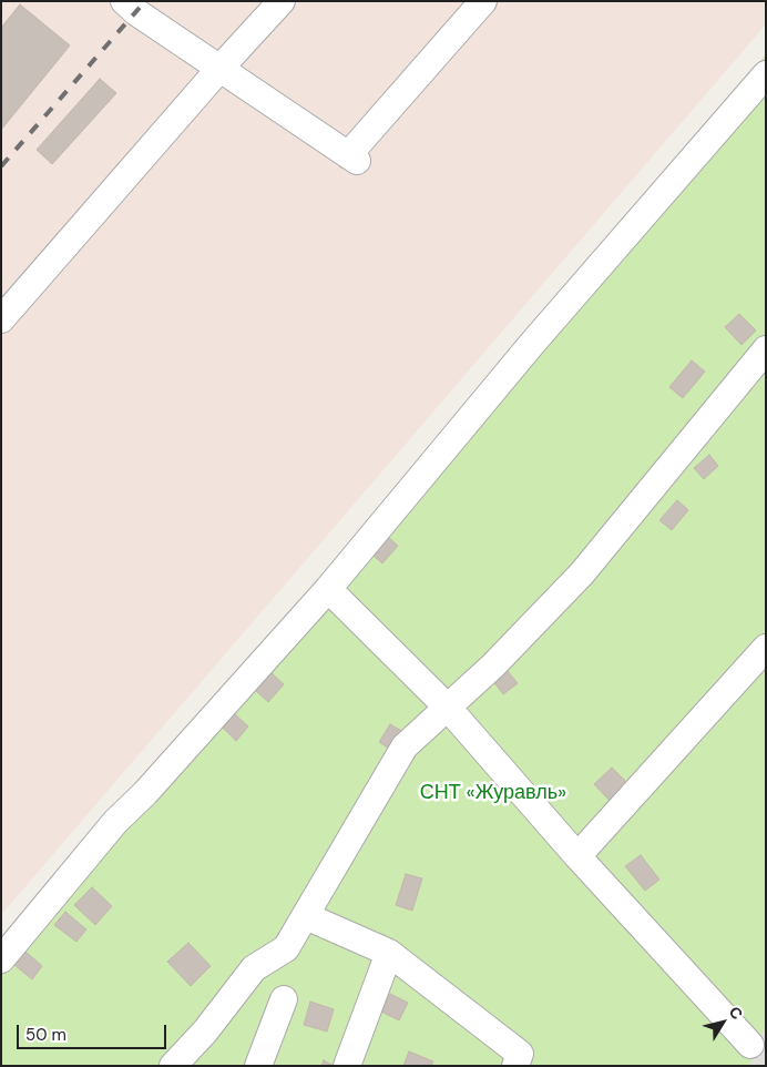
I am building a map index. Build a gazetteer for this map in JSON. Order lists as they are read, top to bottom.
{
  "parks": ["СНТ «Журавль»"],
  "scale_bar": "50 m",
  "north": "top right"
}
